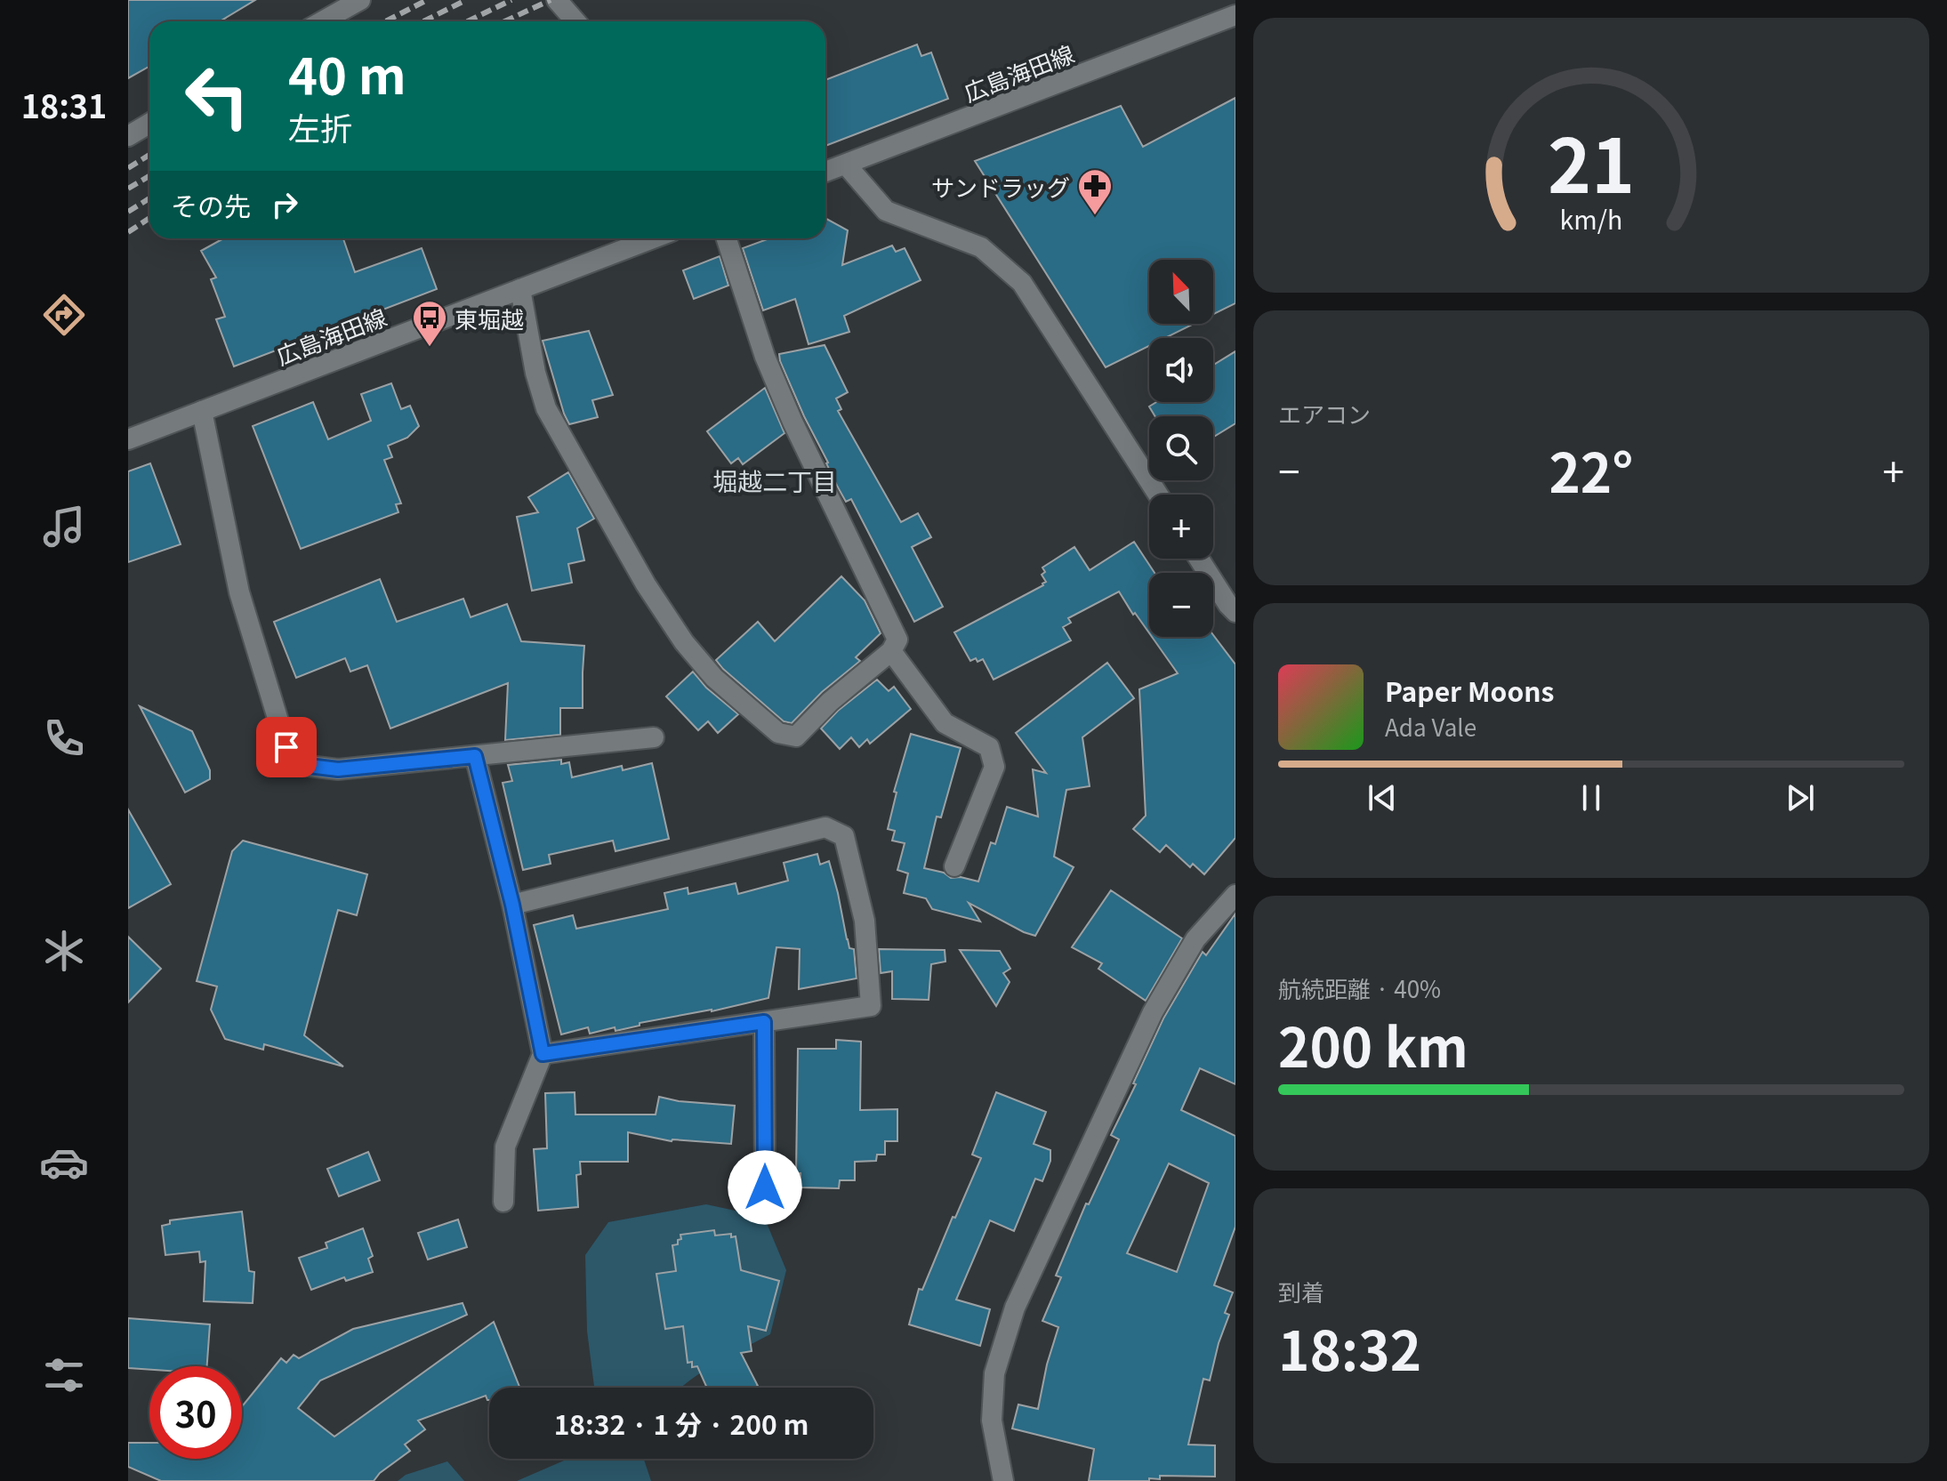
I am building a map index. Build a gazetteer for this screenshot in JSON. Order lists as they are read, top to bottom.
{
  "streets": {
    "street": ["広島海田線"]
  },
  "districts": ["堀越二丁目"],
  "places": {
    "pharmacy": ["サンドラッグ"],
    "bus stop": ["東堀越"]
  },
  "north": "top left",
  "page": {
    "tabs": "18:31",
    "turn": ["40 m", "左折"],
    "then": "その先",
    "map_buttons": ["+", "−"],
    "tile": [
      "エアコン",
      ["航続距離 · 40%", "200 km"],
      ["到着", "18:32"]
    ],
    "heat": ["−", "22°", "+"],
    "song": ["Paper Moons", "Ada Vale"],
    "limit": "30",
    "trip": "18:32 · 1 分 · 200 m",
    "gauge": ["21", "km/h"]
  }
}
